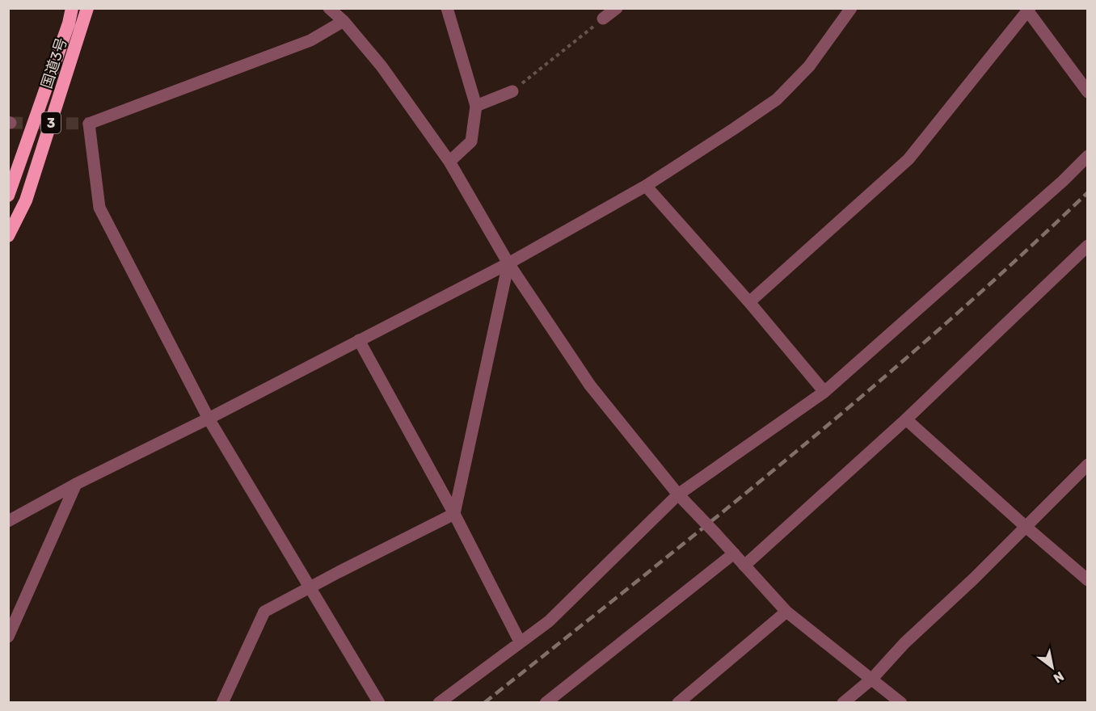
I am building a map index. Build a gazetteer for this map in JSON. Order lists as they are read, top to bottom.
{
  "streets": {
    "highway": ["国道3号", "3"]
  },
  "north": "bottom right"
}
